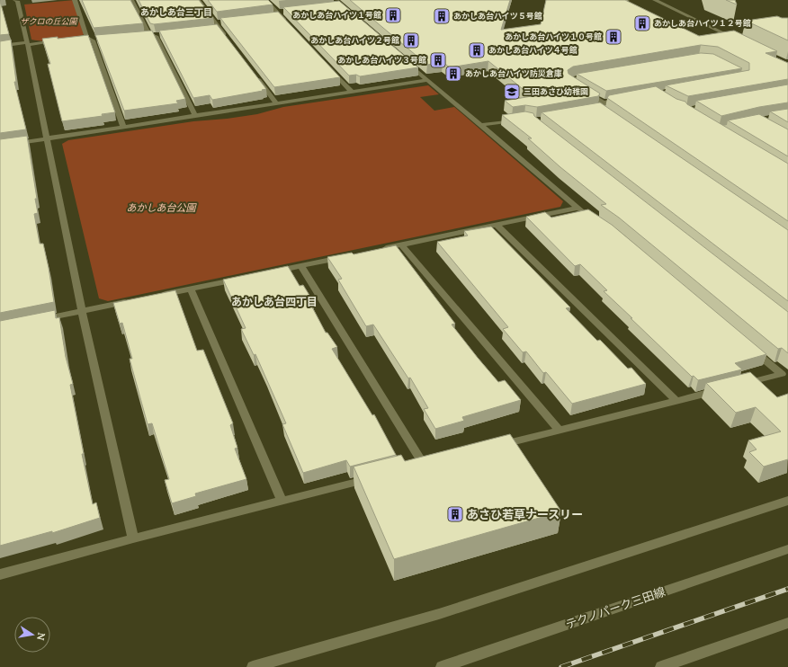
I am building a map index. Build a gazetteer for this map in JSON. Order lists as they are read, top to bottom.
{
  "streets": {
    "street": ["テクノパーク三田線"]
  },
  "districts": ["あかしあ台三丁目", "あかしあ台四丁目"],
  "parks": ["ザクロの丘公園", "あかしあ台公園"],
  "places": {
    "building": [
      "あかしあ台ハイツ１号館",
      "あかしあ台ハイツ５号館",
      "あかしあ台ハイツ１２号館",
      "あかしあ台ハイツ１０号館",
      "あかしあ台ハイツ２号館",
      "あかしあ台ハイツ４号館",
      "あかしあ台ハイツ３号館",
      "あかしあ台ハイツ防災倉庫",
      "あさひ若草ナースリー"
    ],
    "school or university": ["三田あさひ幼稚園"]
  },
  "north": "right"
}
